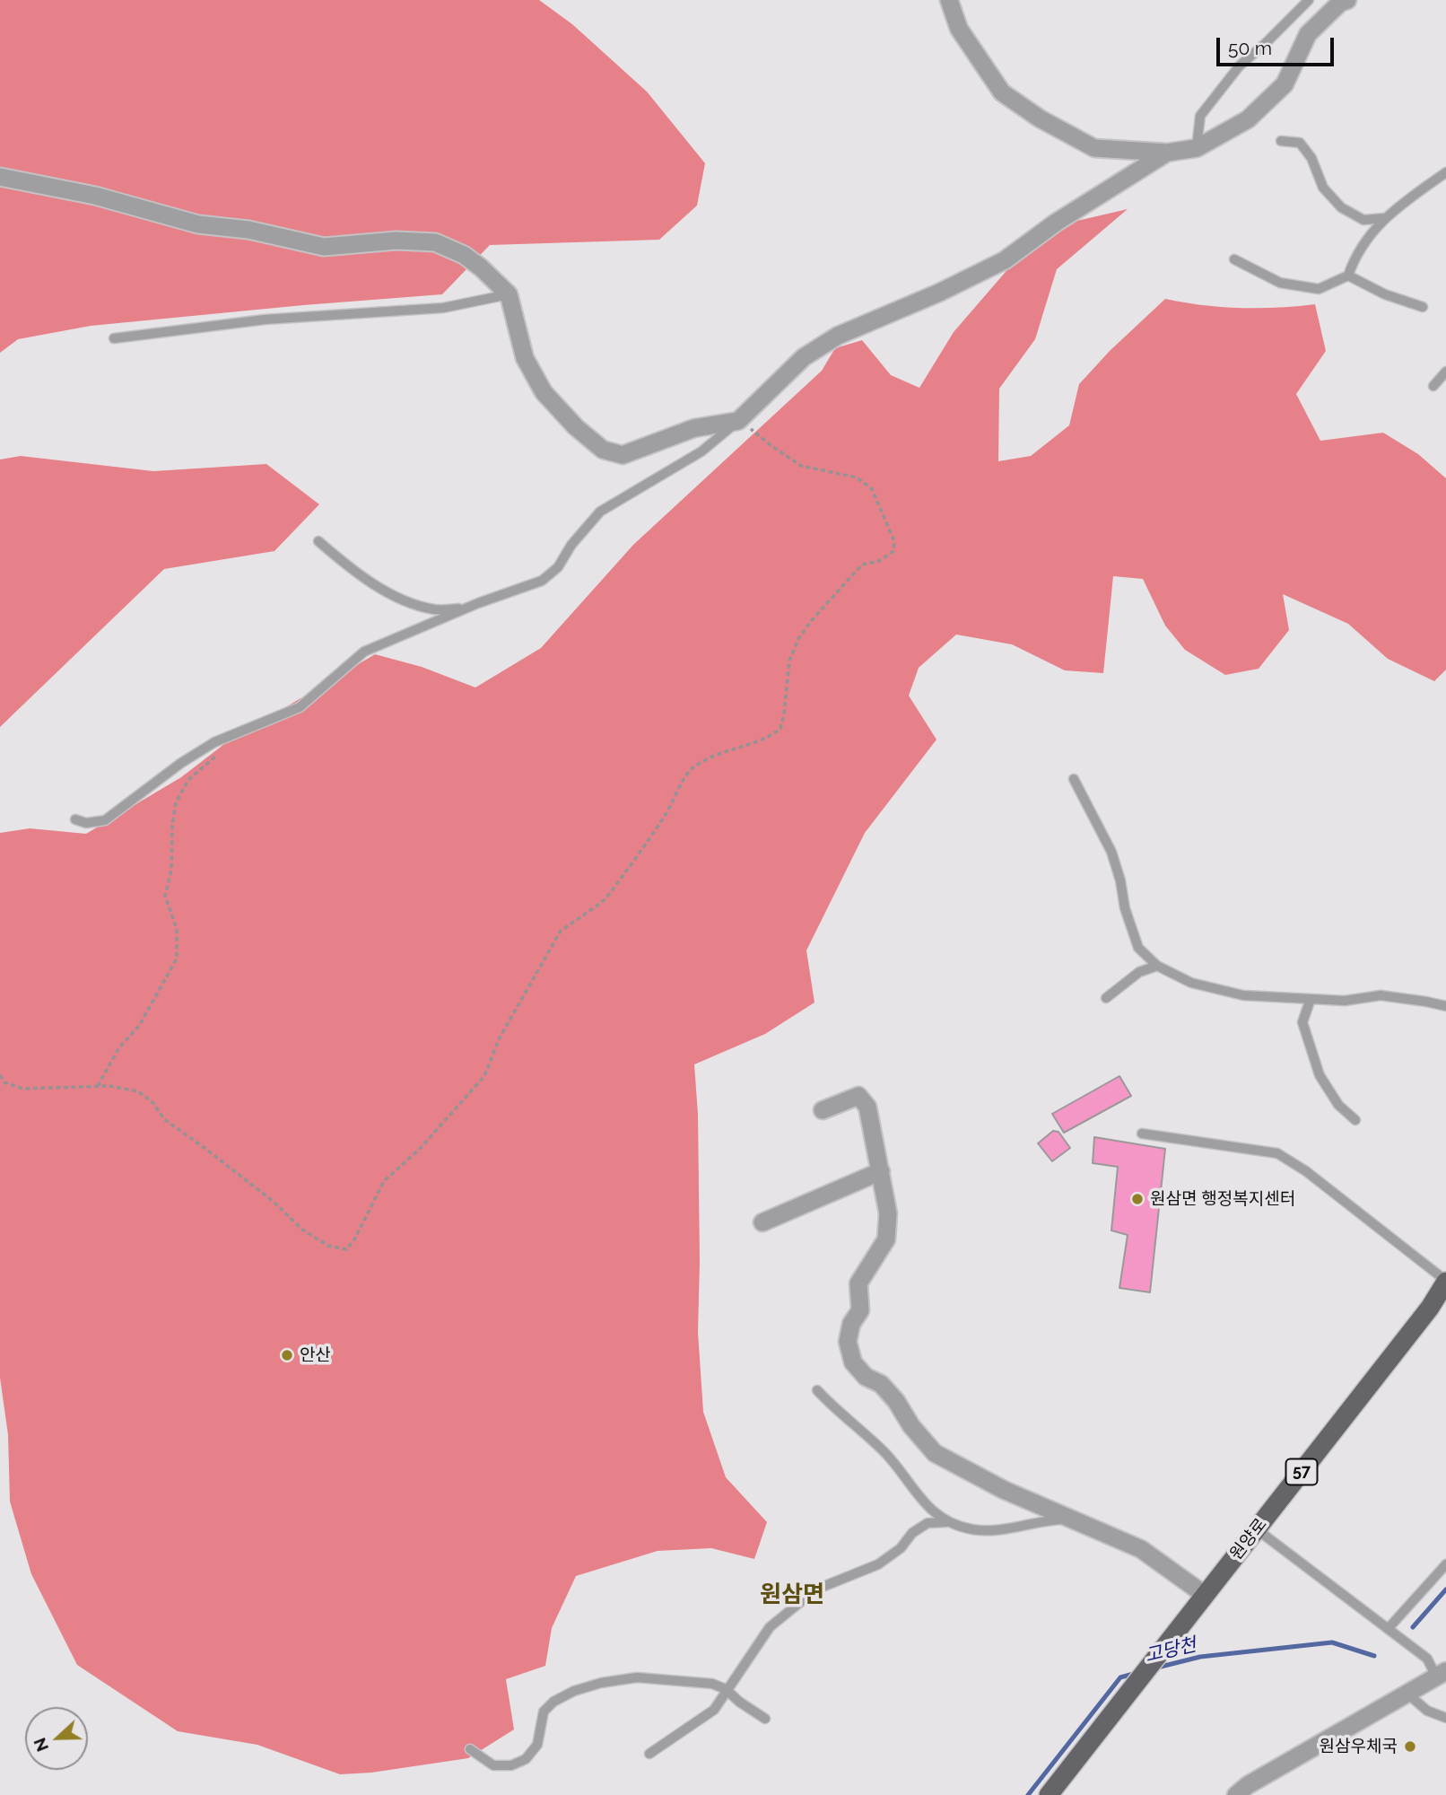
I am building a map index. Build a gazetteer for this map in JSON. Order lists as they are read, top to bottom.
{
  "streets": {
    "main road": ["57", "원양로"]
  },
  "districts": ["원삼면"],
  "water": ["고당천"],
  "places": ["원삼면 행정복지센터", "안산", "원삼우체국"],
  "scale_bar": "50 m",
  "north": "left"
}
